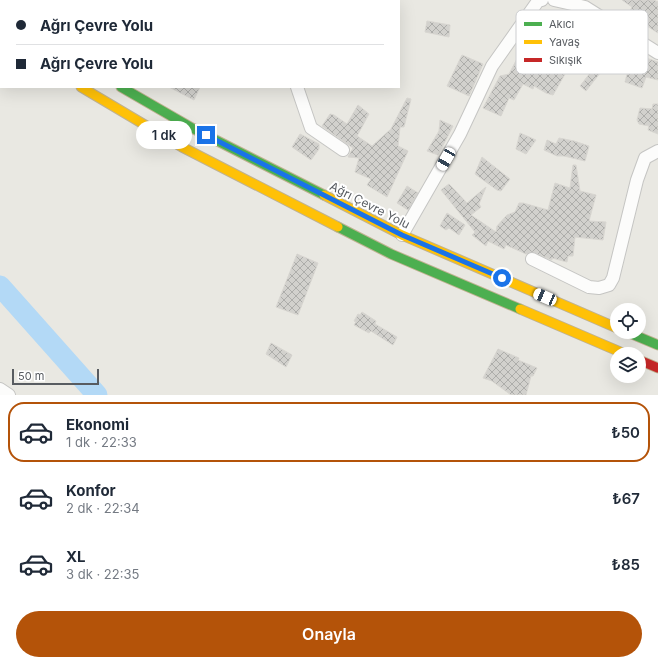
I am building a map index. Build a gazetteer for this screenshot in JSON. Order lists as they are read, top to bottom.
{
  "streets": {
    "highway": ["Ağrı Çevre Yolu"]
  },
  "legend": ["Akıcı", "Yavaş", "Sıkışık"],
  "scale_bar": "50 m",
  "page": {
    "banner": ["Ağrı Çevre Yolu", "Ağrı Çevre Yolu"],
    "bubble": "1 dk",
    "scale": "50 m",
    "list": [
      {
        "name": "Ekonomi",
        "note": "1 dk · 22:33",
        "value": "₺50"
      },
      {
        "name": "Konfor",
        "note": "2 dk · 22:34",
        "value": "₺67"
      },
      {
        "name": "XL",
        "note": "3 dk · 22:35",
        "value": "₺85"
      }
    ],
    "buttons": "Onayla"
  }
}
